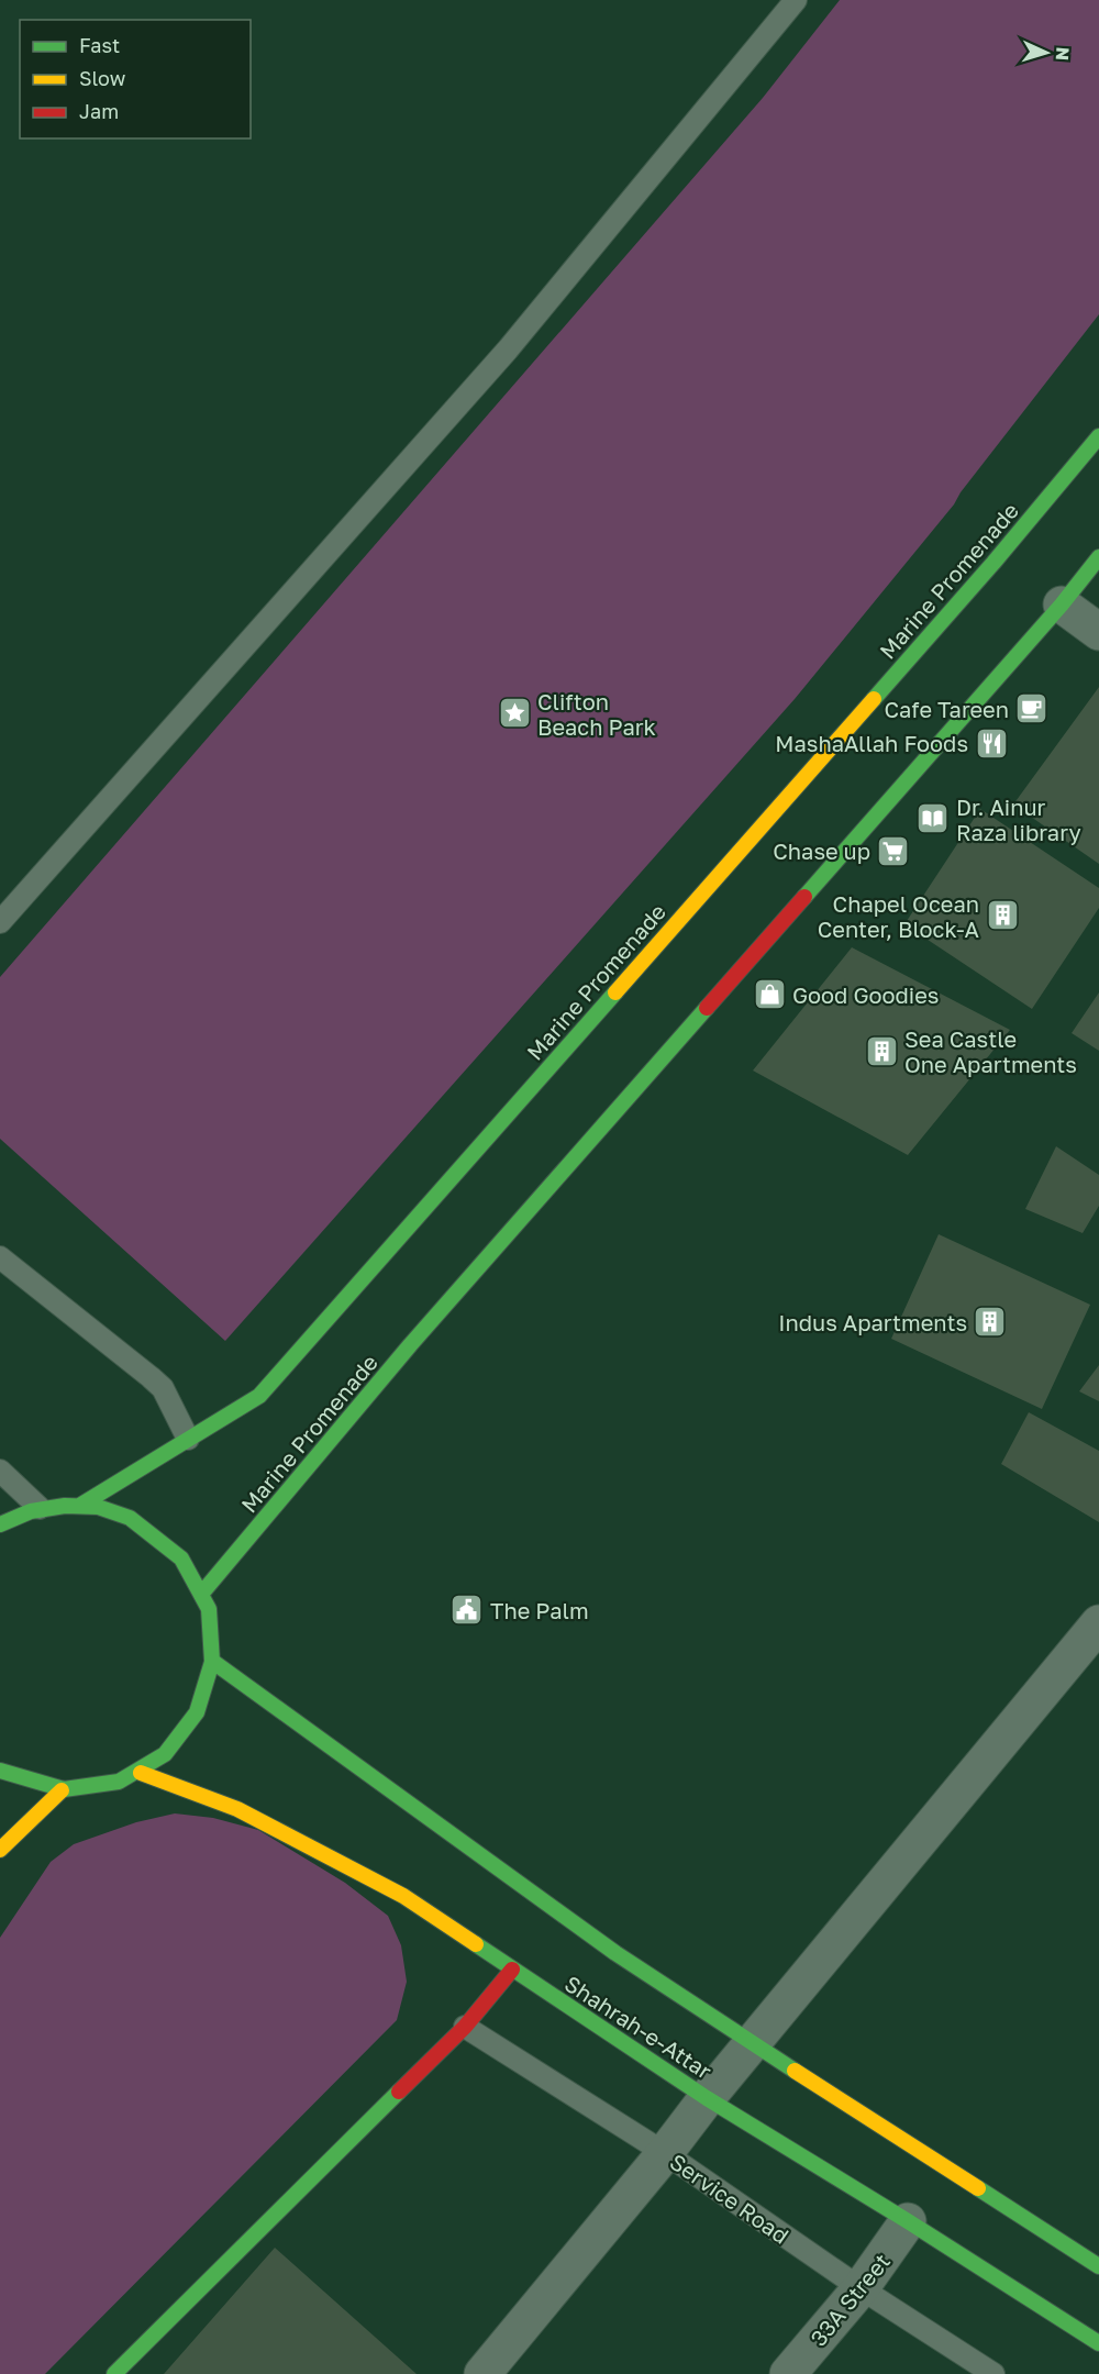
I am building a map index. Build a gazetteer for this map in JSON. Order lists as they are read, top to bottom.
{
  "streets": {
    "main road": ["Marine Promenade", "Shahrah-e-Attar"],
    "street": ["33A Street"],
    "lane": ["Service Road"]
  },
  "crossings": [
    ["Shahrah-e-Attar", "33A Street"],
    ["Service Road", "33A Street"]
  ],
  "places": {
    "cafe": ["Cafe Tareen"],
    "place": ["Clifton Beach Park"],
    "restaurant": ["MashaAllah Foods"],
    "library": ["Dr. Ainur Raza library"],
    "supermarket": ["Chase up"],
    "building": ["Chapel Ocean Center, Block-A", "Sea Castle One Apartments", "Indus Apartments"],
    "shop": ["Good Goodies"],
    "public building": ["The Palm"]
  },
  "legend": ["Fast", "Slow", "Jam"],
  "north": "right"
}
